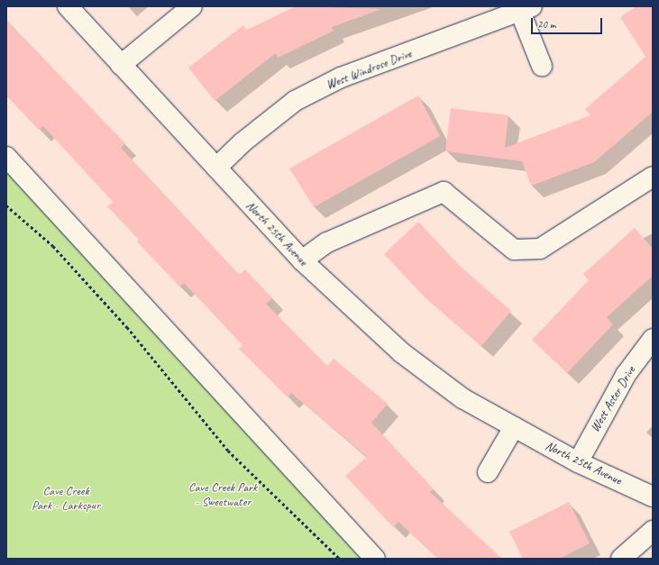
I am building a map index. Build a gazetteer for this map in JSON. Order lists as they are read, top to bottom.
{
  "streets": {
    "street": ["West Windrose Drive", "North 25th Avenue", "West Aster Drive"]
  },
  "crossings": [
    ["West Windrose Drive", "North 25th Avenue"],
    ["North 25th Avenue", "West Aster Drive"]
  ],
  "parks": ["Cave Creek Park - Sweetwater", "Cave Creek Park - Larkspur"],
  "scale_bar": "20 m"
}
